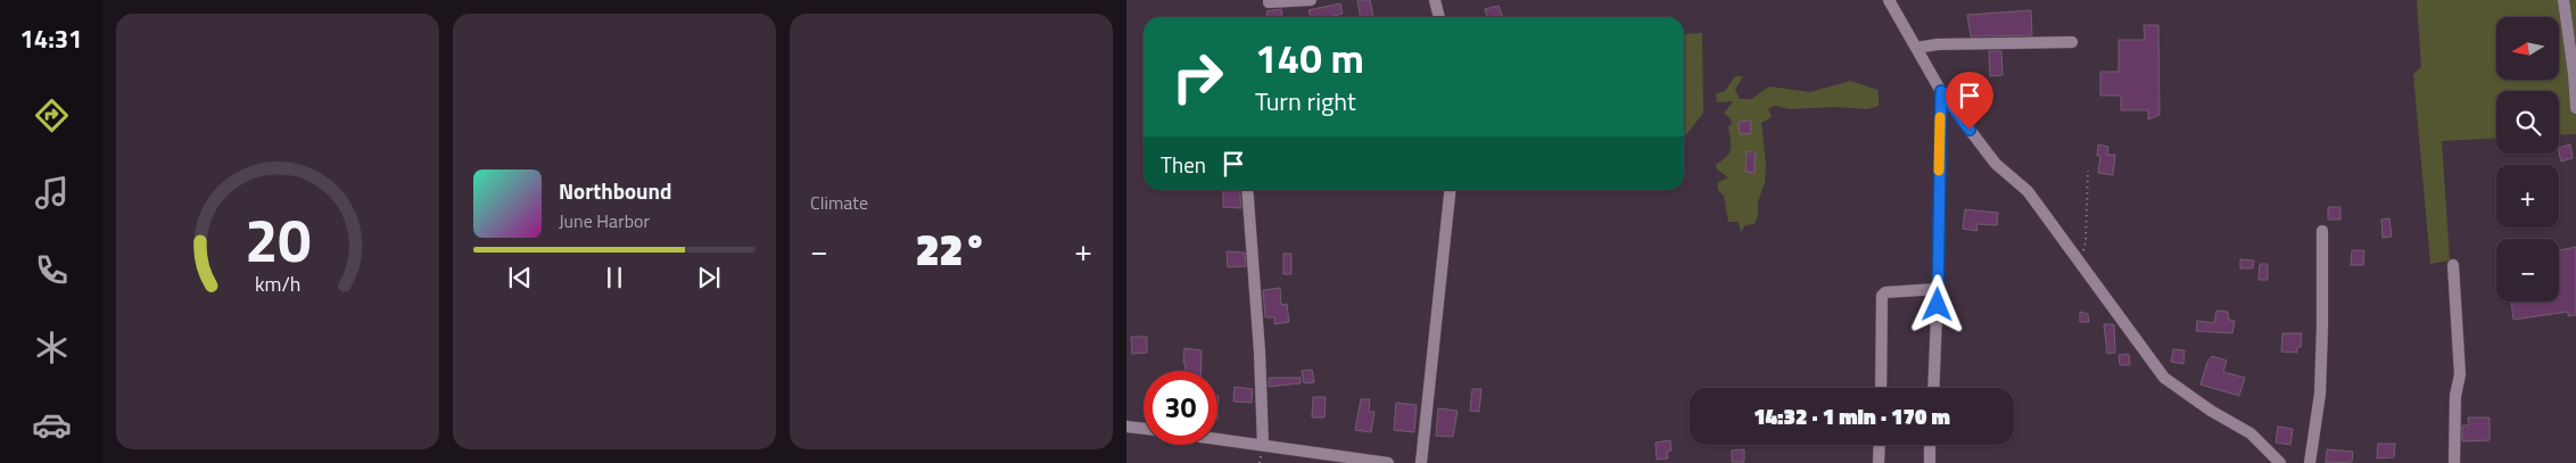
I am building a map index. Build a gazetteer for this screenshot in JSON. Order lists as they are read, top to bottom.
{
  "north": "left",
  "page": {
    "tabs": "14:31",
    "tile": "Climate",
    "map_buttons": ["+", "−"],
    "turn": ["140 m", "Turn right"],
    "then": "Then",
    "song": ["Northbound", "June Harbor"],
    "heat": ["−", "22°", "+"],
    "limit": "30",
    "trip": "14:32 · 1 min · 170 m",
    "gauge": ["20", "km/h"]
  }
}
